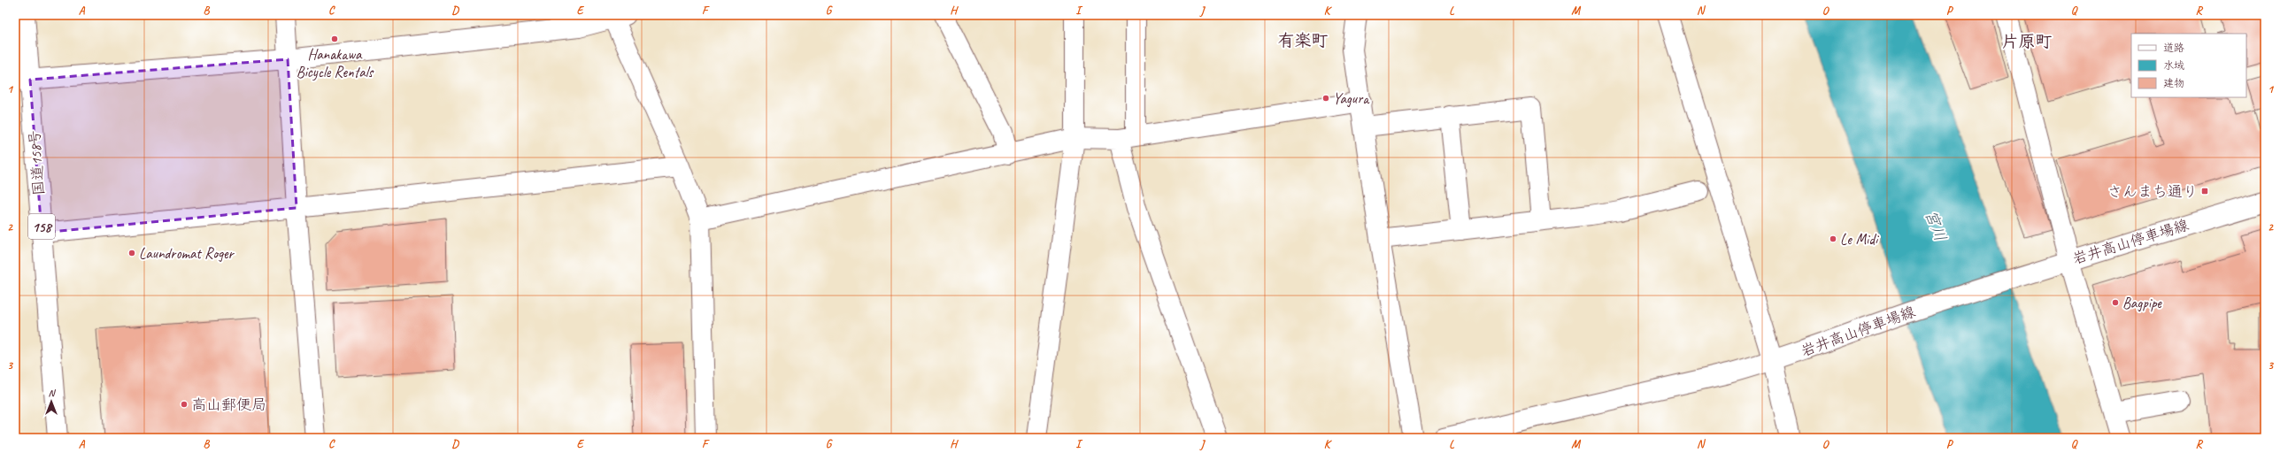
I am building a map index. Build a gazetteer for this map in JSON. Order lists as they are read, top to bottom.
{
  "streets": {
    "main road": ["国道158号", "158", "岩井高山停車場線"]
  },
  "districts": ["有楽町", "片原町"],
  "water": ["宮川"],
  "places": {
    "other": [
      "Hanakawa Bicycle Rentals",
      "Yagura",
      "Le Midi",
      "Laundromat Roger",
      "Bagpipe",
      "高山郵便局"
    ],
    "transit": ["さんまち通り"]
  },
  "legend": ["道路", "水域", "建物"],
  "north": "top",
  "grid": {
    "columns": [
      "A",
      "B",
      "C",
      "D",
      "E",
      "F",
      "G",
      "H",
      "I",
      "J",
      "K",
      "L",
      "M",
      "N",
      "O",
      "P",
      "Q",
      "R"
    ],
    "rows": ["1", "2", "3"]
  }
}
